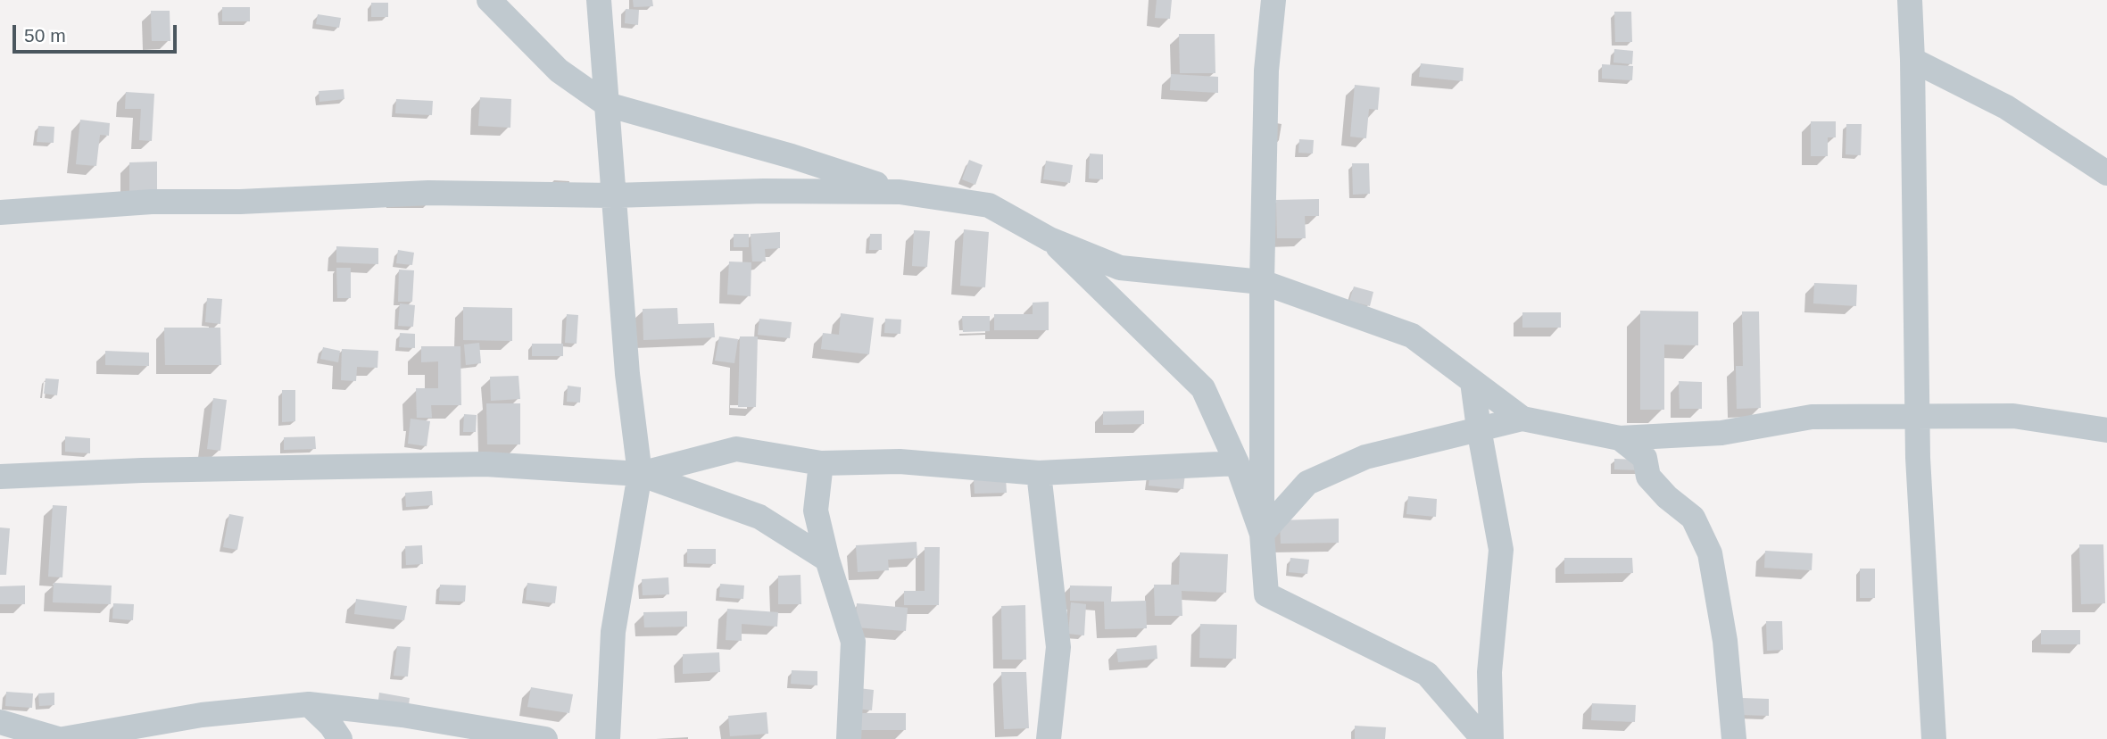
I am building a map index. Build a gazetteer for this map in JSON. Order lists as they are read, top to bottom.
{
  "scale_bar": "50 m"
}
